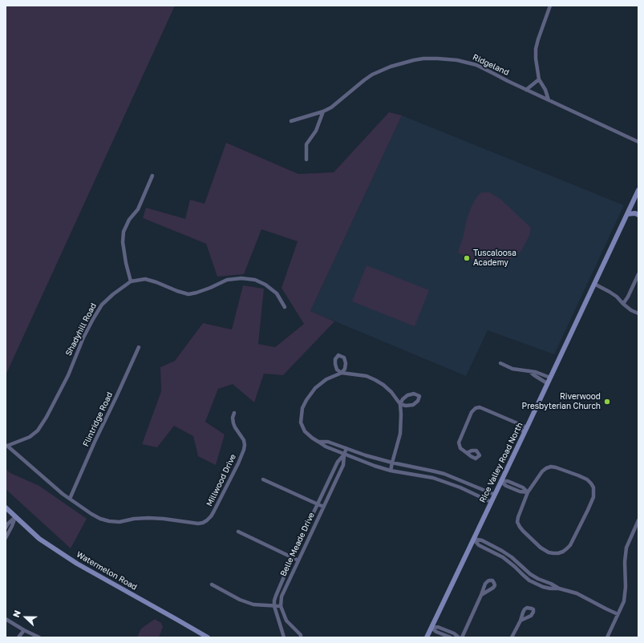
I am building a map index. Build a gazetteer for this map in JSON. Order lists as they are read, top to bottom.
{
  "streets": {
    "street": [
      "Ridgeland",
      "Shadyhill Road",
      "Flintridge Road",
      "Rice Valley Road North",
      "Millwood Drive",
      "Belle Meade Drive",
      "Watermelon Road"
    ]
  },
  "crossings": [
    ["Shadyhill Road", "Millwood Drive"],
    ["Flintridge Road", "Millwood Drive"]
  ],
  "places": ["Tuscaloosa Academy", "Riverwood Presbyterian Church"],
  "north": "left"
}
